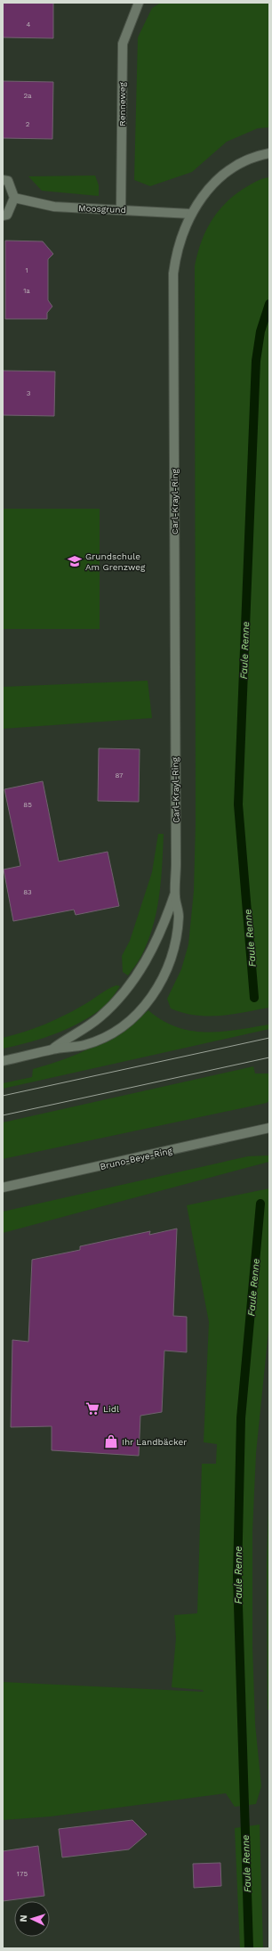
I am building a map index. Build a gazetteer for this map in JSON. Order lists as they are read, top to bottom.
{
  "streets": {
    "street": [
      "Renneweg",
      "Moosgrund",
      "Carl-Krayl-Ring",
      "Bruno-Beye-Ring"
    ]
  },
  "crossings": [
    ["Renneweg", "Moosgrund"],
    ["Moosgrund", "Carl-Krayl-Ring"]
  ],
  "water": ["Faule Renne"],
  "places": {
    "school or university": ["Grundschule Am Grenzweg"],
    "supermarket": ["Lidl"],
    "shop": ["Ihr Landbäcker"]
  },
  "house_numbers": [
    "4",
    "2a",
    "2",
    "1",
    "1a",
    "3",
    "87",
    "85",
    "83",
    "175"
  ],
  "north": "left"
}
